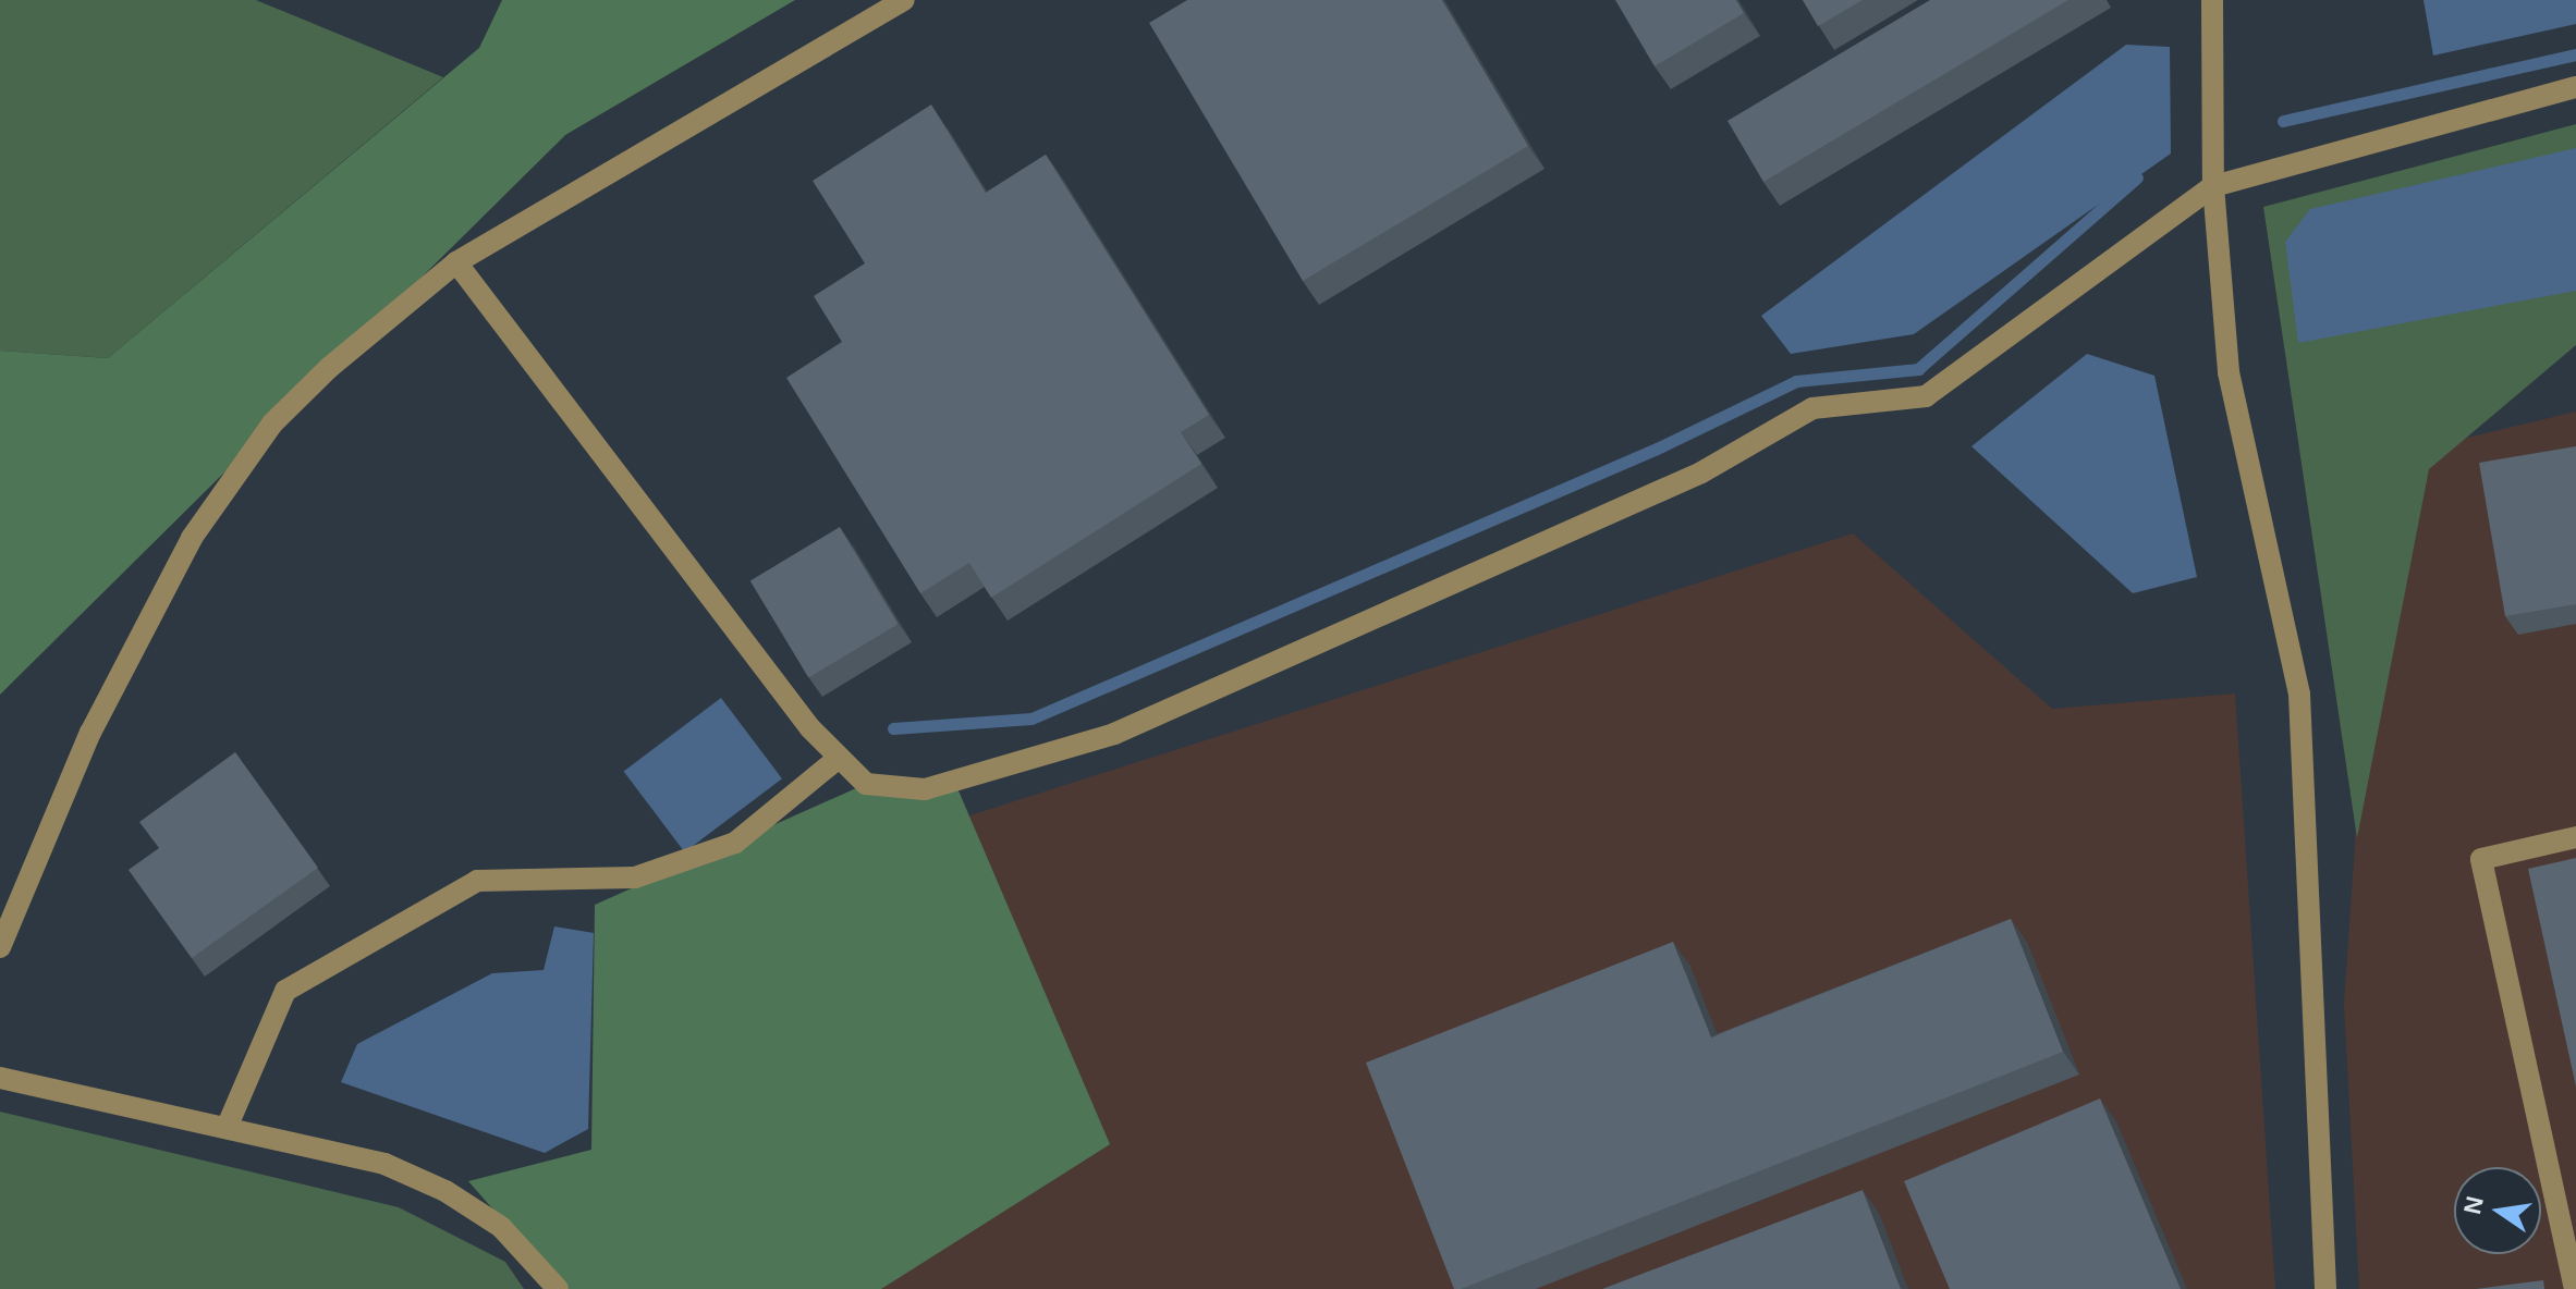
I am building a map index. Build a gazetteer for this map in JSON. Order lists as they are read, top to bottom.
{
  "north": "left"
}
